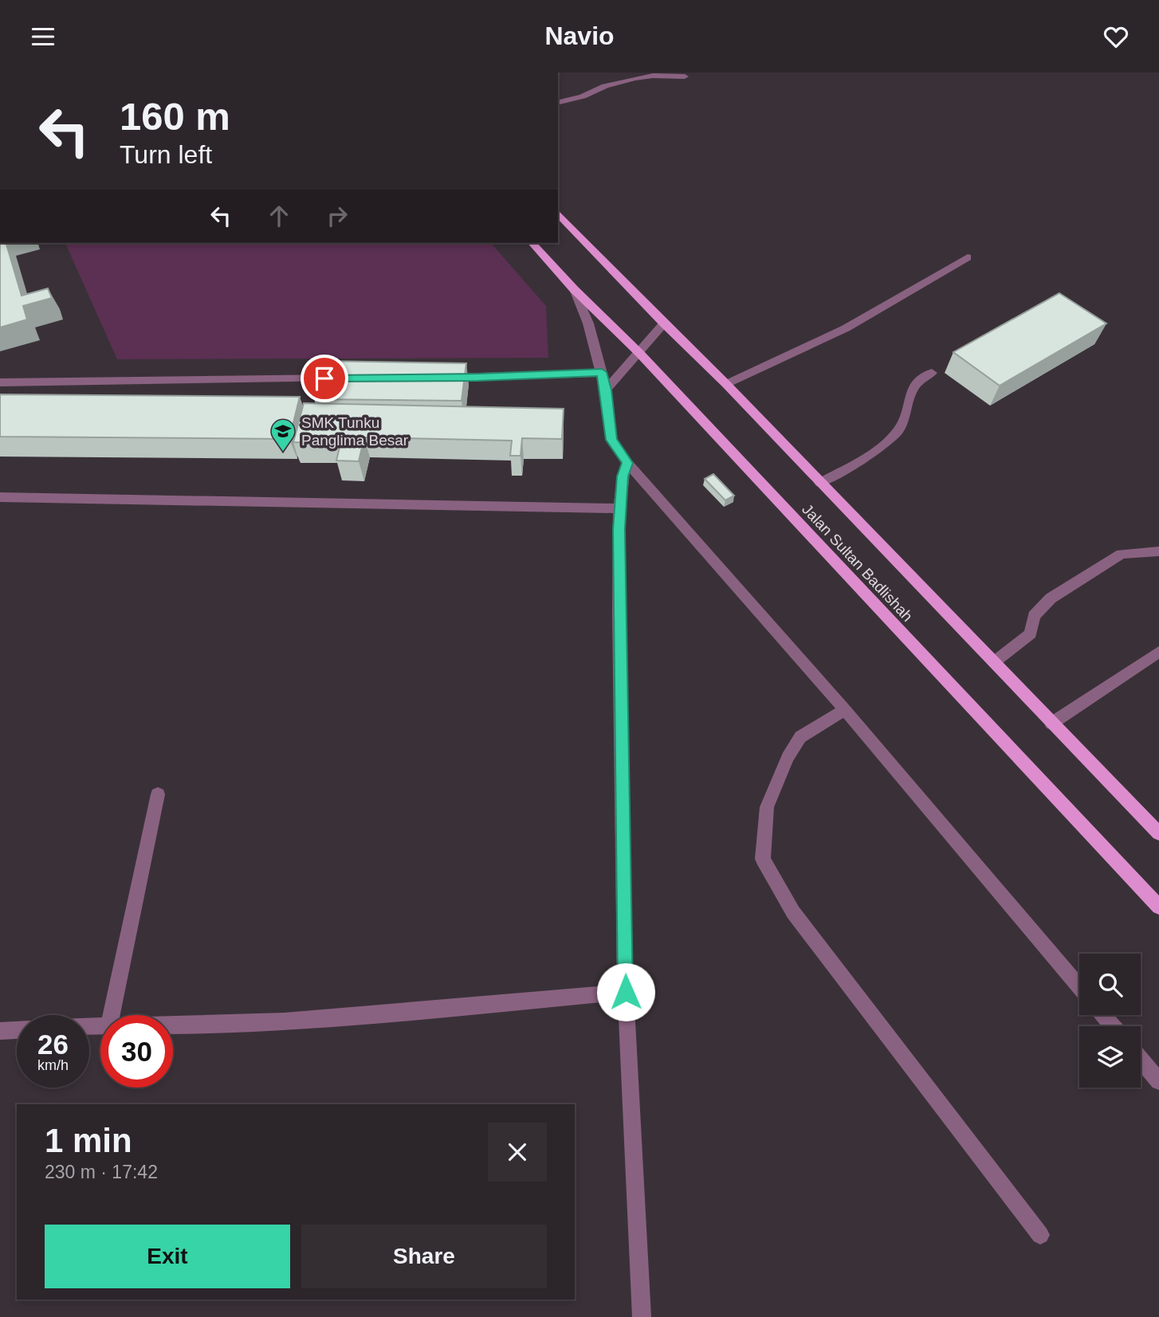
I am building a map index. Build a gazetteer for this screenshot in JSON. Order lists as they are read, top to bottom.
{
  "streets": {
    "main road": ["Jalan Sultan Badlishah"]
  },
  "places": {
    "school or university": ["SMK Tunku Panglima Besar"]
  },
  "page": {
    "header": "Navio",
    "turn": ["160 m", "Turn left"],
    "speed": "26 km/h",
    "limit": "30",
    "heading": ["1 min", "230 m · 17:42"],
    "buttons": ["Exit", "Share"]
  }
}
